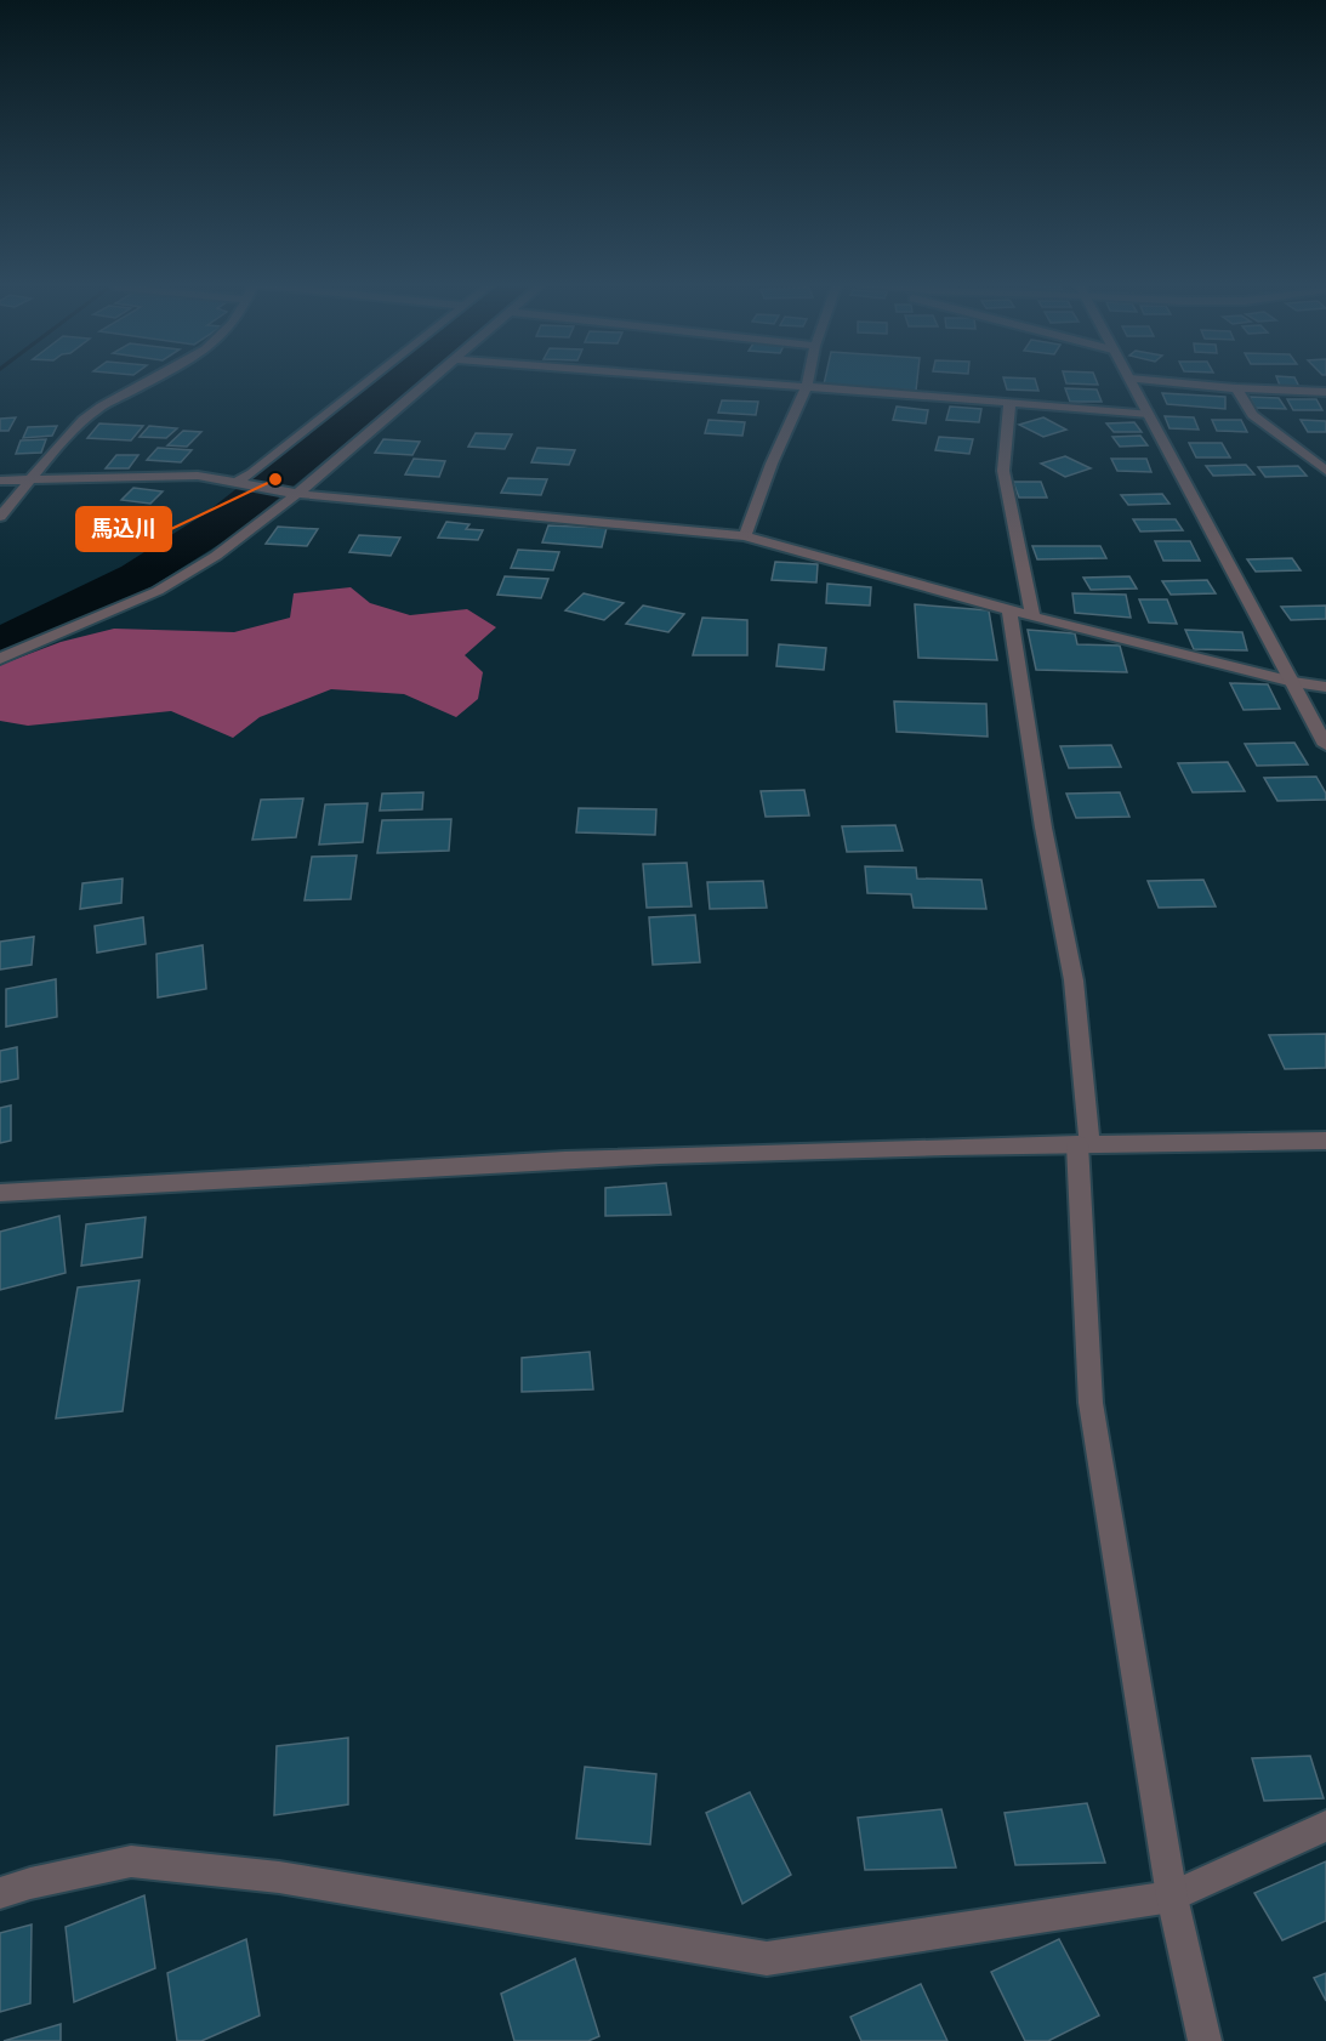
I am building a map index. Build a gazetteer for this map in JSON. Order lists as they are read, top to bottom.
{
  "places": ["馬込川"]
}
